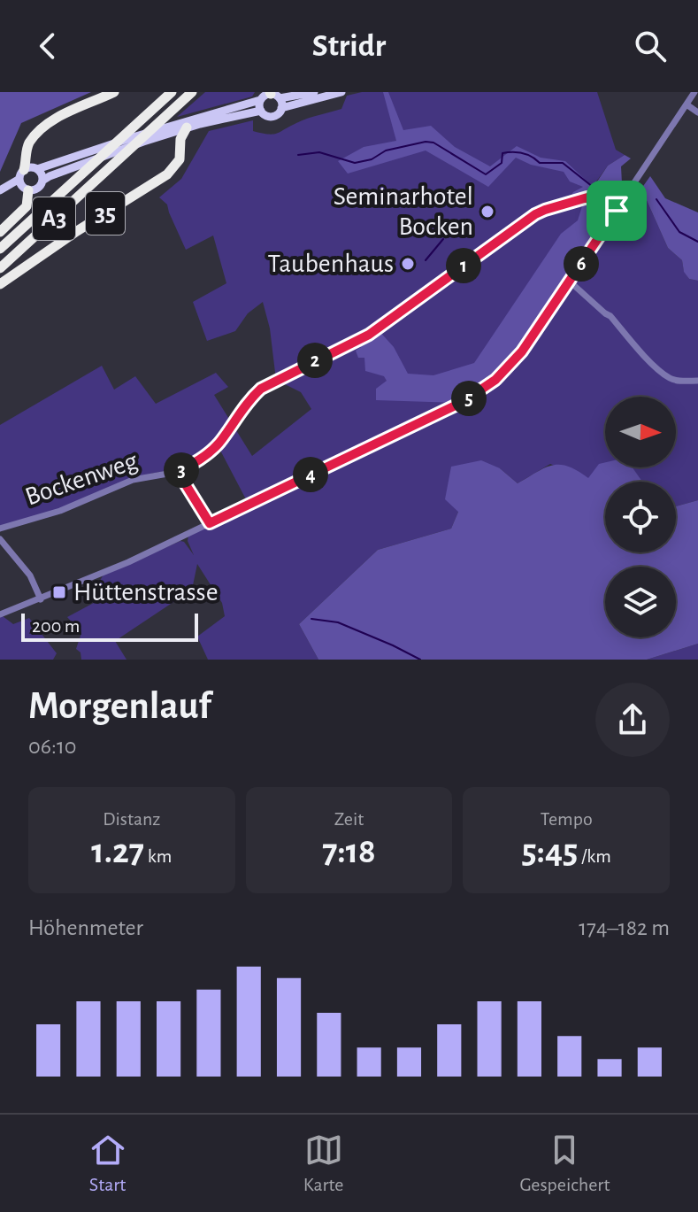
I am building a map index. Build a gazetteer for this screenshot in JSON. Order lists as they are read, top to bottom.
{
  "streets": {
    "highway": ["35", "A3"],
    "street": ["Bockenweg"]
  },
  "places": {
    "other": ["Seminarhotel Bocken", "Taubenhaus"],
    "transit": ["Hüttenstrasse"]
  },
  "scale_bar": "200 m",
  "north": "right",
  "page": {
    "header": "Stridr",
    "pins": [
      "6",
      "1",
      "2",
      "5",
      "3",
      "4"
    ],
    "scale": "200 m",
    "heading": ["Morgenlauf", "06:10"],
    "stats": [
      ["Distanz", "1.27 km"],
      ["Zeit", "7:18"],
      ["Tempo", "5:45 /km"]
    ],
    "chart": ["Höhenmeter", "174–182 m"],
    "tabs": ["Start", "Karte", "Gespeichert"]
  }
}
